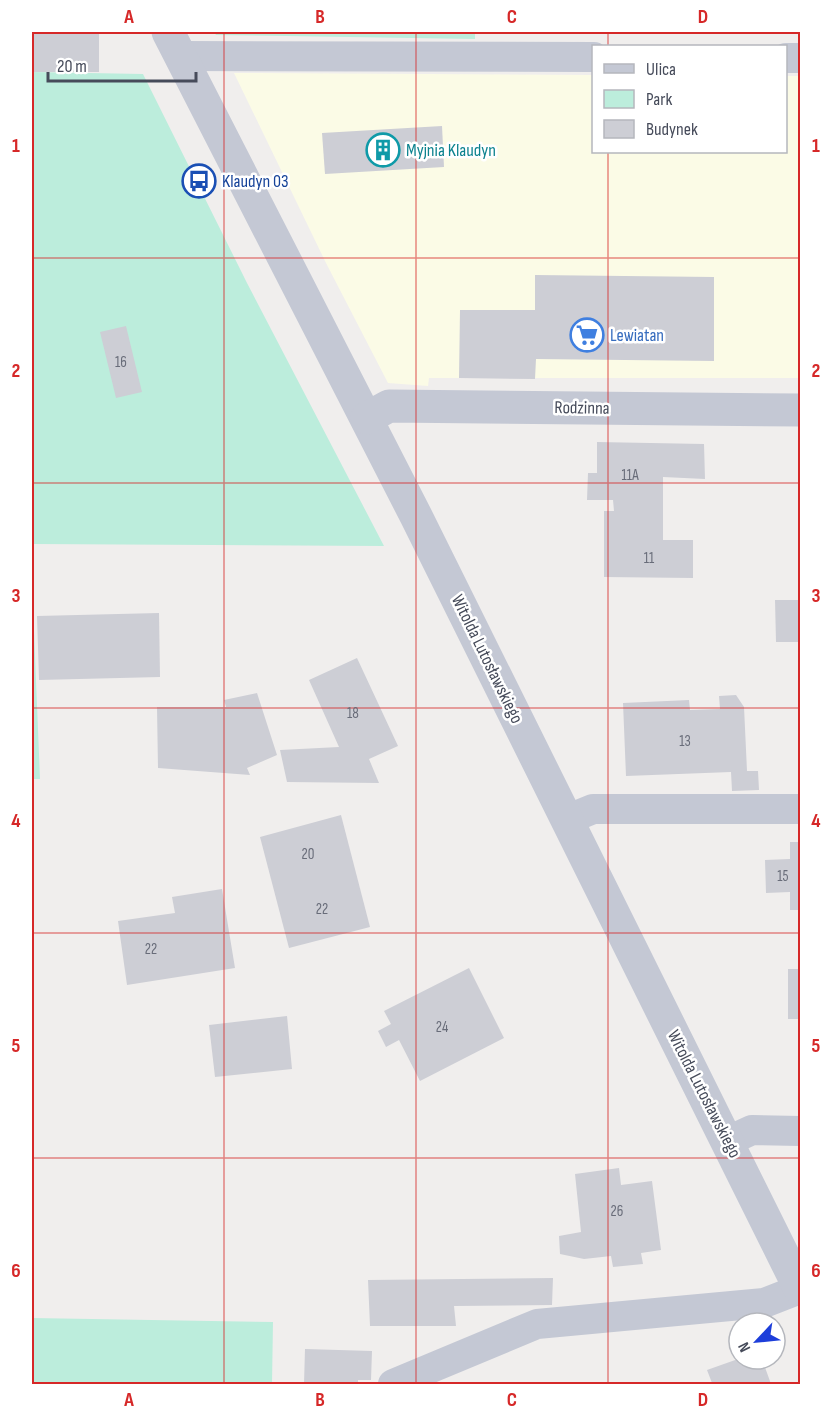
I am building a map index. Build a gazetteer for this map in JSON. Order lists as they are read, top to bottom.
{
  "streets": {
    "street": ["Rodzinna", "Witolda Lutosławskiego"]
  },
  "crossings": [
    ["Rodzinna", "Witolda Lutosławskiego"]
  ],
  "places": {
    "building": ["Myjnia Klaudyn"],
    "bus stop": ["Klaudyn 03"],
    "supermarket": ["Lewiatan"]
  },
  "house_numbers": [
    "16",
    "11A",
    "11",
    "18",
    "13",
    "20",
    "15",
    "22",
    "22",
    "24",
    "26"
  ],
  "legend": ["Ulica", "Park", "Budynek"],
  "scale_bar": "20 m",
  "north": "bottom left",
  "grid": {
    "columns": [
      "A",
      "B",
      "C",
      "D"
    ],
    "rows": [
      "1",
      "2",
      "3",
      "4",
      "5",
      "6"
    ]
  }
}
